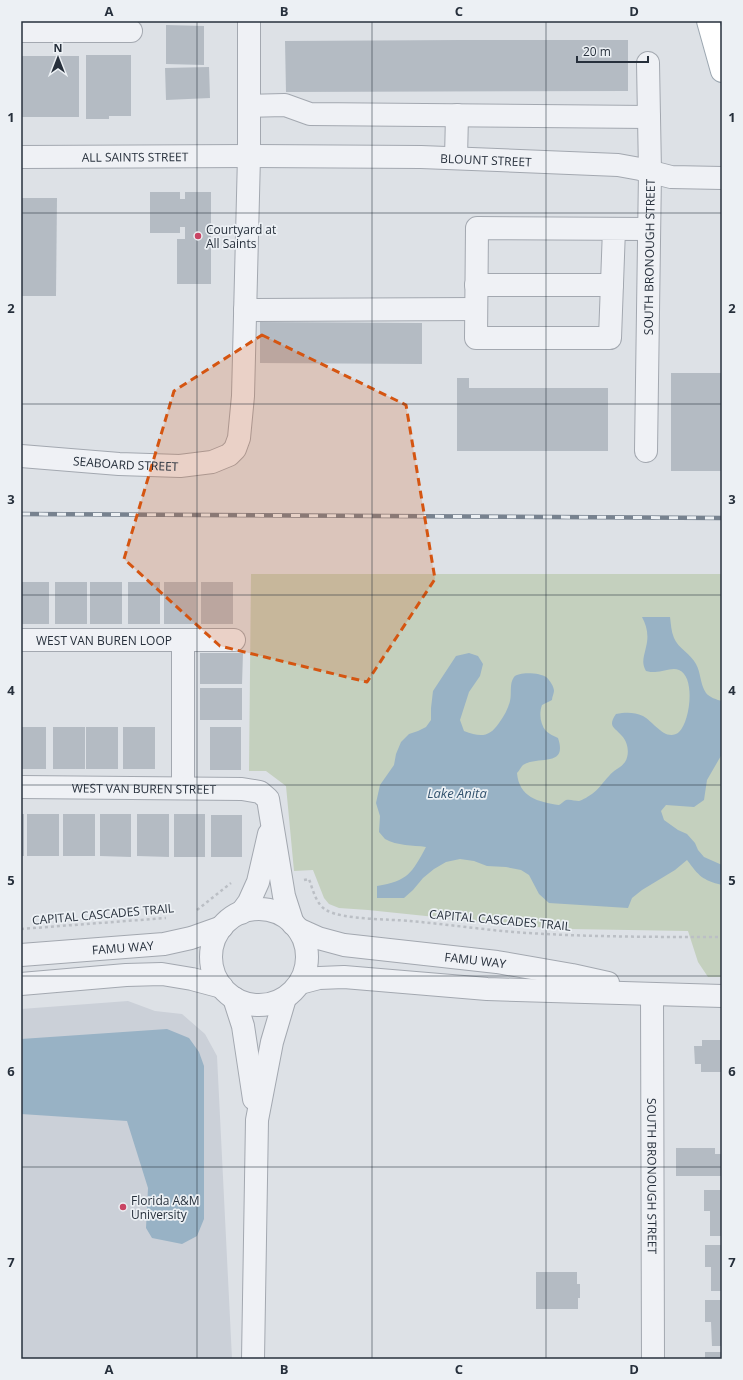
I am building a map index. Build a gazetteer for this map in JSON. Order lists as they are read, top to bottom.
{
  "streets": {
    "street": [
      "ALL SAINTS STREET",
      "BLOUNT STREET",
      "SOUTH BRONOUGH STREET",
      "SEABOARD STREET",
      "WEST VAN BUREN LOOP",
      "WEST VAN BUREN STREET",
      "FAMU WAY"
    ],
    "path": ["CAPITAL CASCADES TRAIL"]
  },
  "crossings": [
    ["ALL SAINTS STREET", "BLOUNT STREET"],
    ["BLOUNT STREET", "SOUTH BRONOUGH STREET"],
    ["SOUTH BRONOUGH STREET", "FAMU WAY"],
    ["WEST VAN BUREN LOOP", "WEST VAN BUREN STREET"]
  ],
  "water": ["Lake Anita"],
  "places": ["Courtyard at All Saints", "Florida A&M University"],
  "scale_bar": "20 m",
  "north": "top",
  "grid": {
    "columns": [
      "A",
      "B",
      "C",
      "D"
    ],
    "rows": [
      "1",
      "2",
      "3",
      "4",
      "5",
      "6",
      "7"
    ]
  }
}
